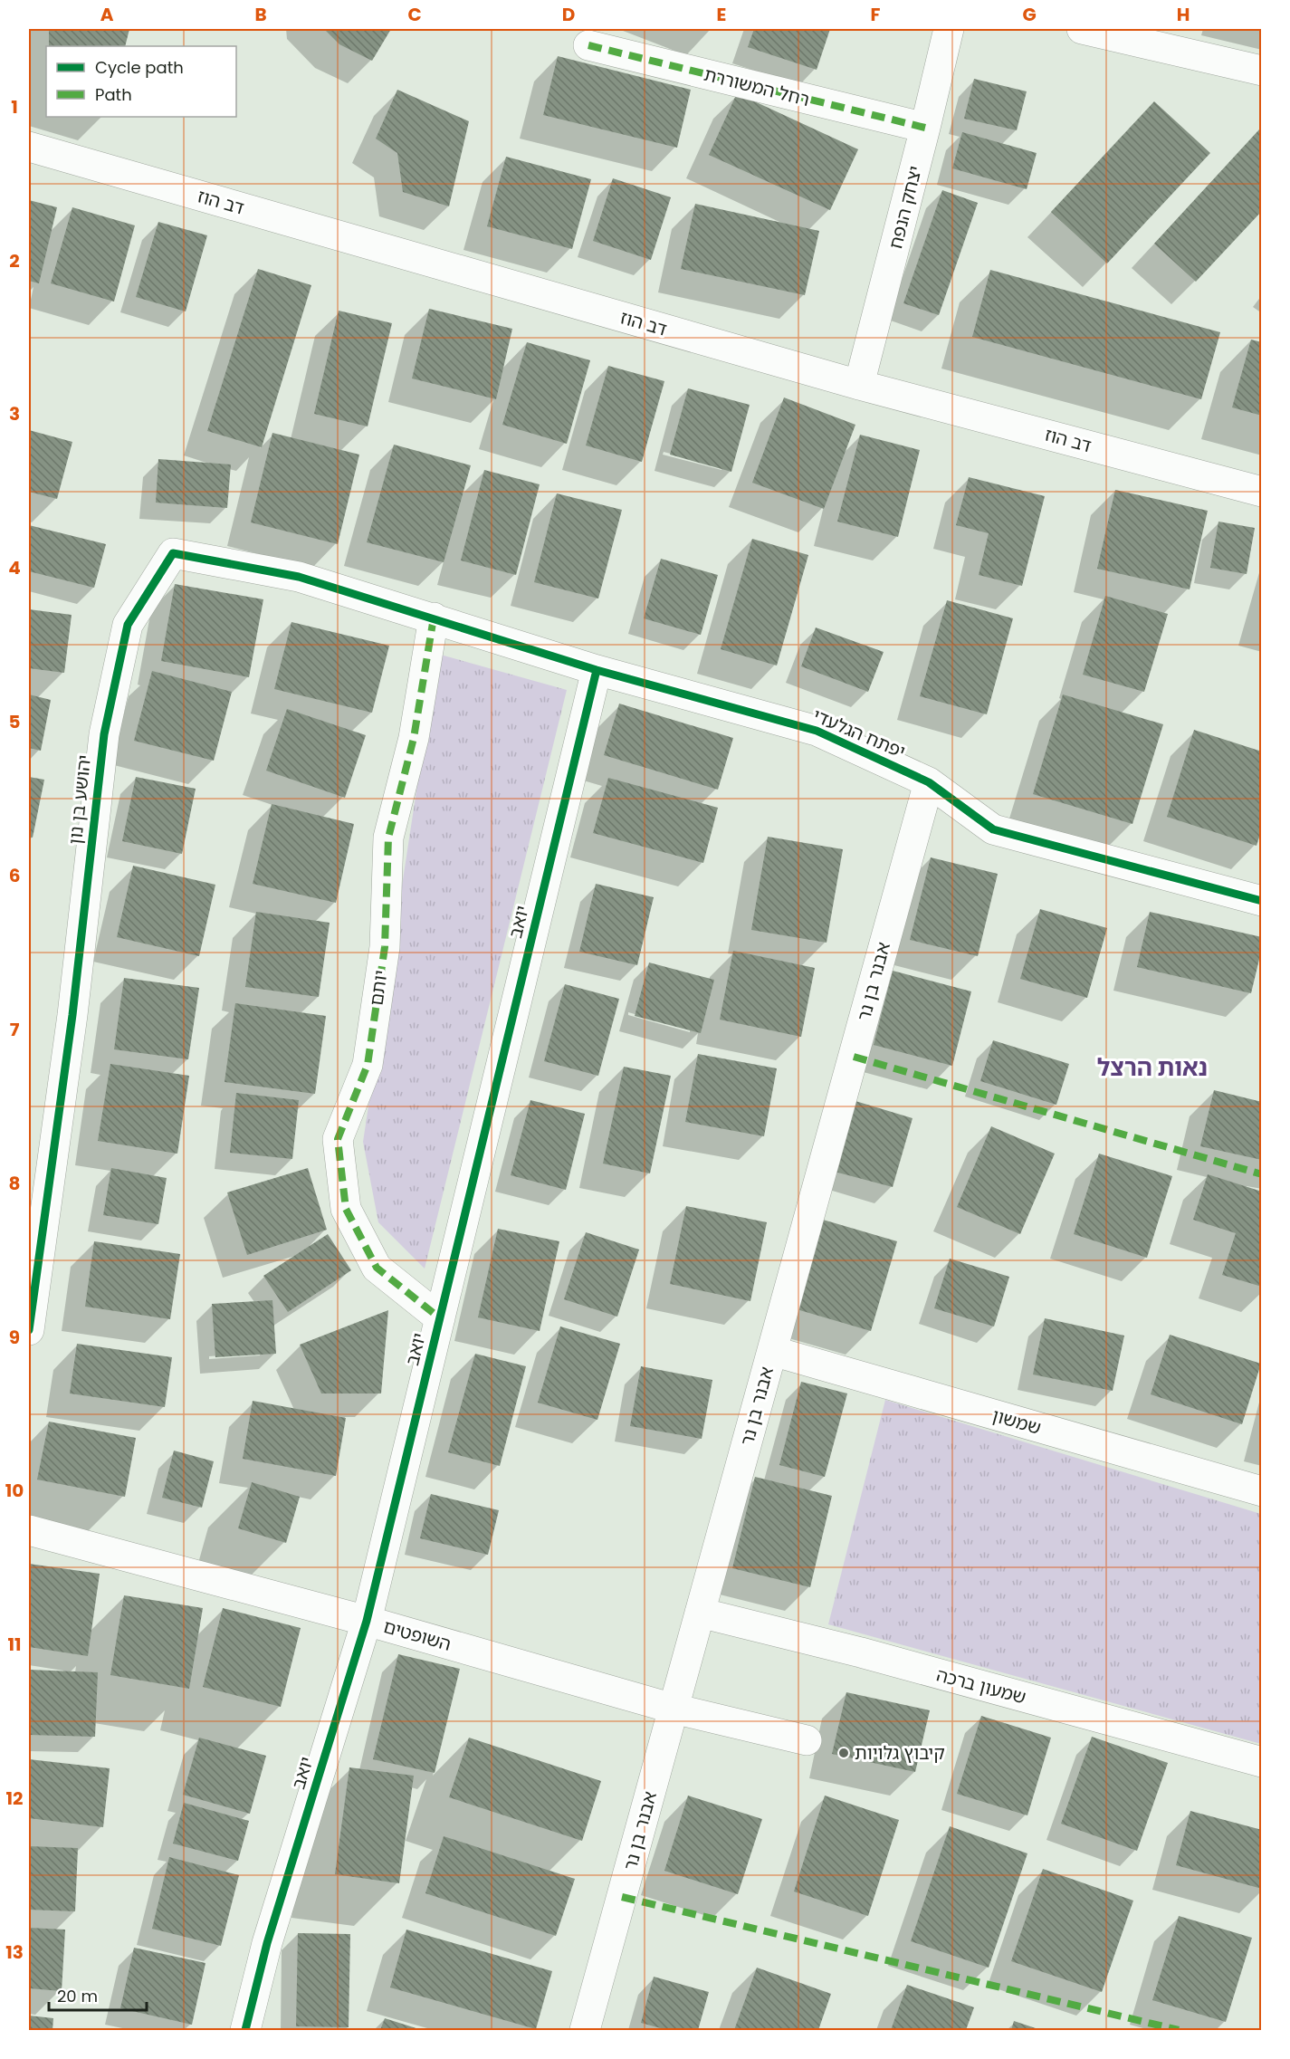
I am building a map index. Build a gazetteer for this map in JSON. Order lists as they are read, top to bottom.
{
  "streets": {
    "street": [
      "רחל המשוררת",
      "דב הוז",
      "יצחק הנפח",
      "יפתח הגלעדי",
      "יהושע בן נון",
      "יואב",
      "אבנר בן נר",
      "יותם",
      "שמשון",
      "השופטים",
      "שמעון ברכה"
    ]
  },
  "crossings": [
    ["רחל המשוררת", "יצחק הנפח"],
    ["דב הוז", "יצחק הנפח"],
    ["יפתח הגלעדי", "יהושע בן נון"],
    ["יפתח הגלעדי", "יואב"],
    ["יפתח הגלעדי", "אבנר בן נר"],
    ["יפתח הגלעדי", "יותם"],
    ["יהושע בן נון", "יותם"],
    ["יואב", "יותם"],
    ["יואב", "השופטים"],
    ["אבנר בן נר", "שמשון"],
    ["אבנר בן נר", "השופטים"],
    ["אבנר בן נר", "שמעון ברכה"]
  ],
  "districts": ["נאות הרצל"],
  "places": ["קיבוץ גלויות"],
  "legend": ["Cycle path", "Path"],
  "scale_bar": "20 m",
  "grid": {
    "columns": [
      "A",
      "B",
      "C",
      "D",
      "E",
      "F",
      "G",
      "H"
    ],
    "rows": [
      "1",
      "2",
      "3",
      "4",
      "5",
      "6",
      "7",
      "8",
      "9",
      "10",
      "11",
      "12",
      "13"
    ]
  }
}
